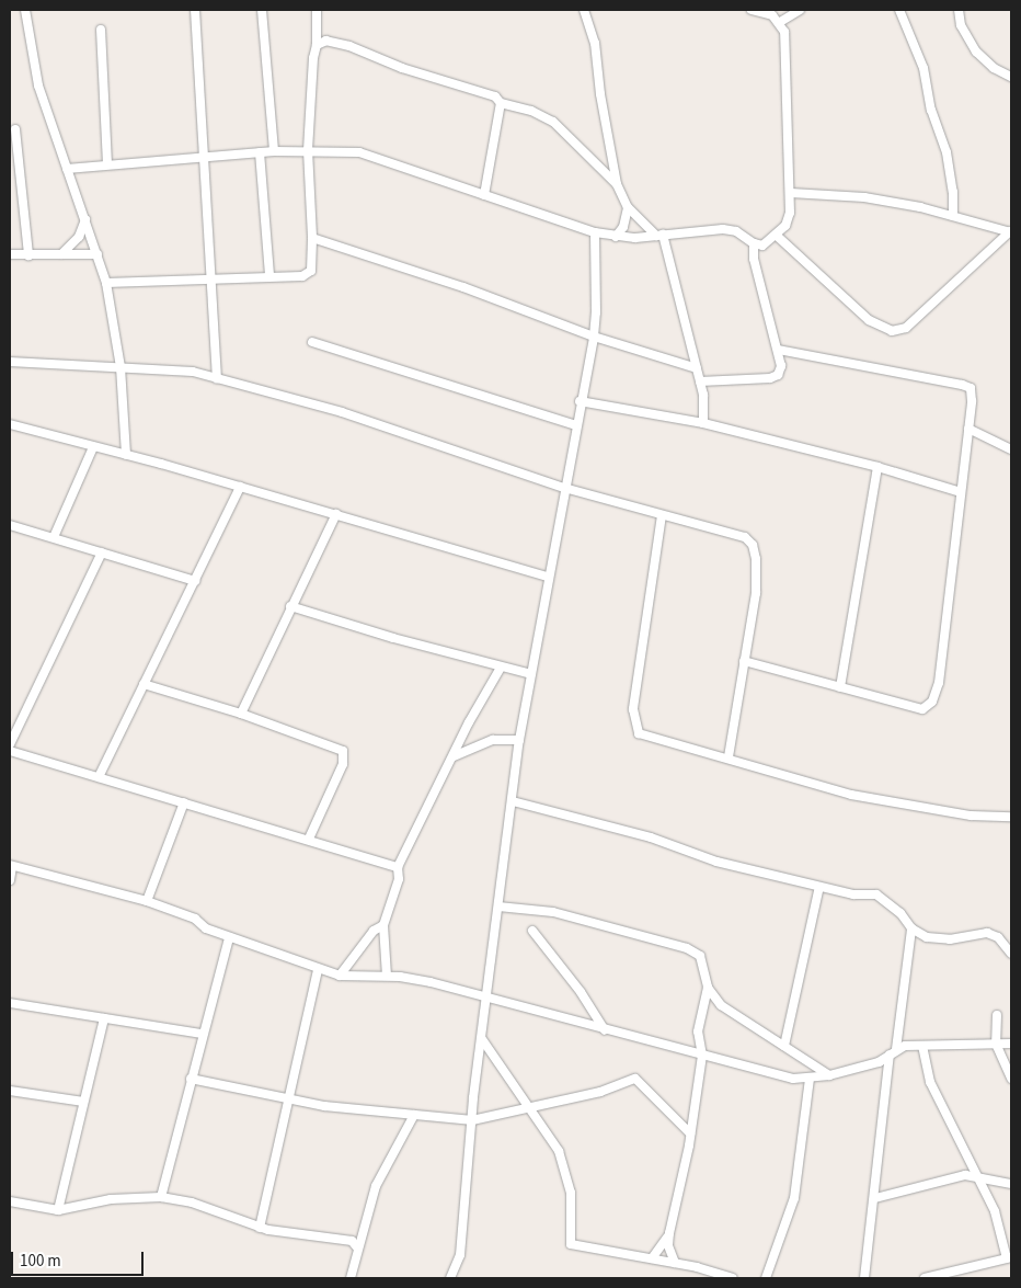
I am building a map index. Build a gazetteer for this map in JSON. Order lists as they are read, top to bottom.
{
  "scale_bar": "100 m"
}
